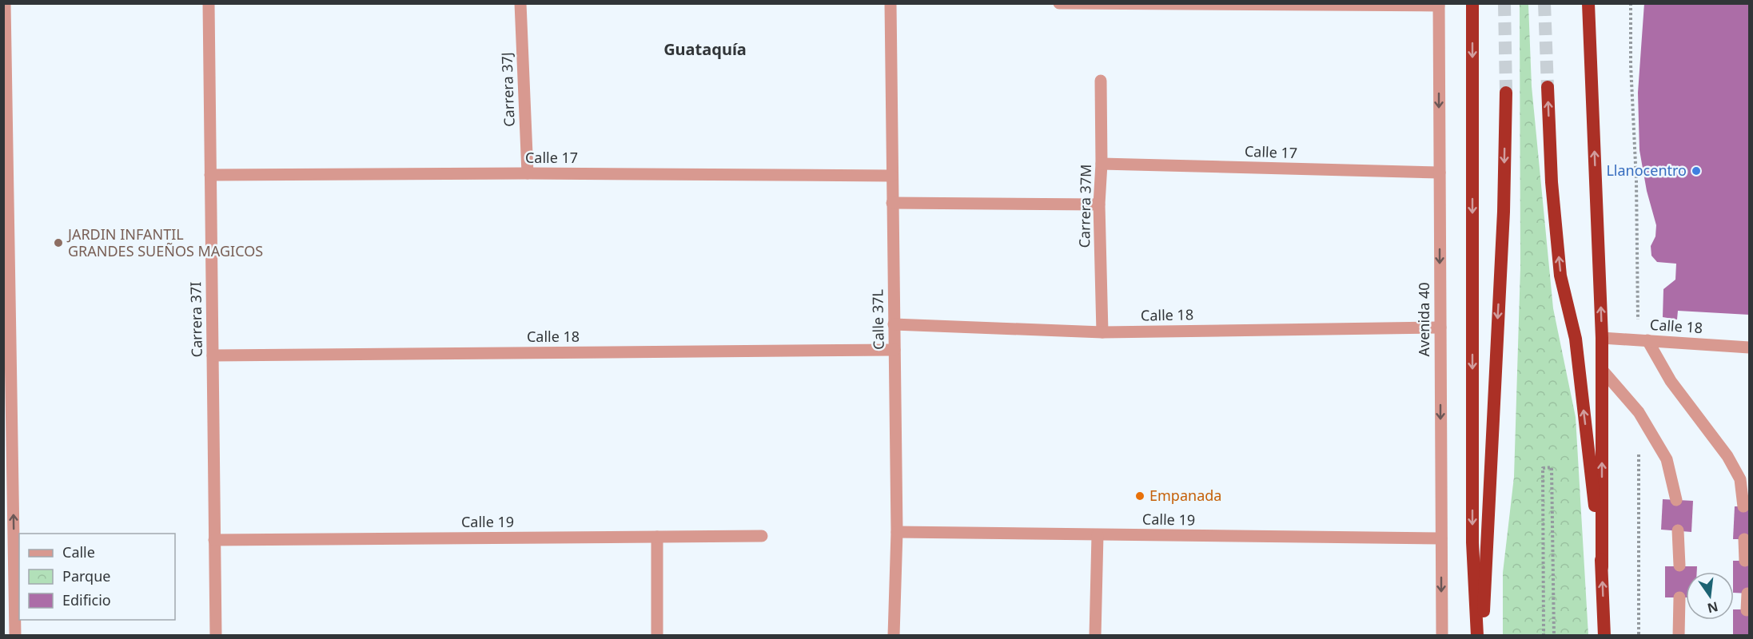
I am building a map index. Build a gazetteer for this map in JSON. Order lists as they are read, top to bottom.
{
  "streets": {
    "street": [
      "Carrera 37J",
      "Calle 17",
      "Carrera 37M",
      "Calle 18",
      "Carrera 37I",
      "Calle 37L",
      "Avenida 40",
      "Calle 19"
    ]
  },
  "crossings": [
    ["Carrera 37J", "Calle 17"],
    ["Calle 17", "Carrera 37M"],
    ["Calle 17", "Carrera 37I"],
    ["Calle 17", "Calle 37L"],
    ["Calle 17", "Avenida 40"],
    ["Carrera 37M", "Calle 18"],
    ["Calle 18", "Carrera 37I"],
    ["Calle 18", "Calle 37L"],
    ["Calle 18", "Avenida 40"],
    ["Carrera 37I", "Calle 19"],
    ["Calle 37L", "Calle 19"],
    ["Avenida 40", "Calle 19"]
  ],
  "one_way": ["Avenida 40"],
  "districts": ["Guataquía"],
  "places": ["Llanocentro", "JARDIN INFANTIL GRANDES SUEÑOS MAGICOS", "Empanada"],
  "legend": ["Calle", "Parque", "Edificio"],
  "north": "bottom"
}
